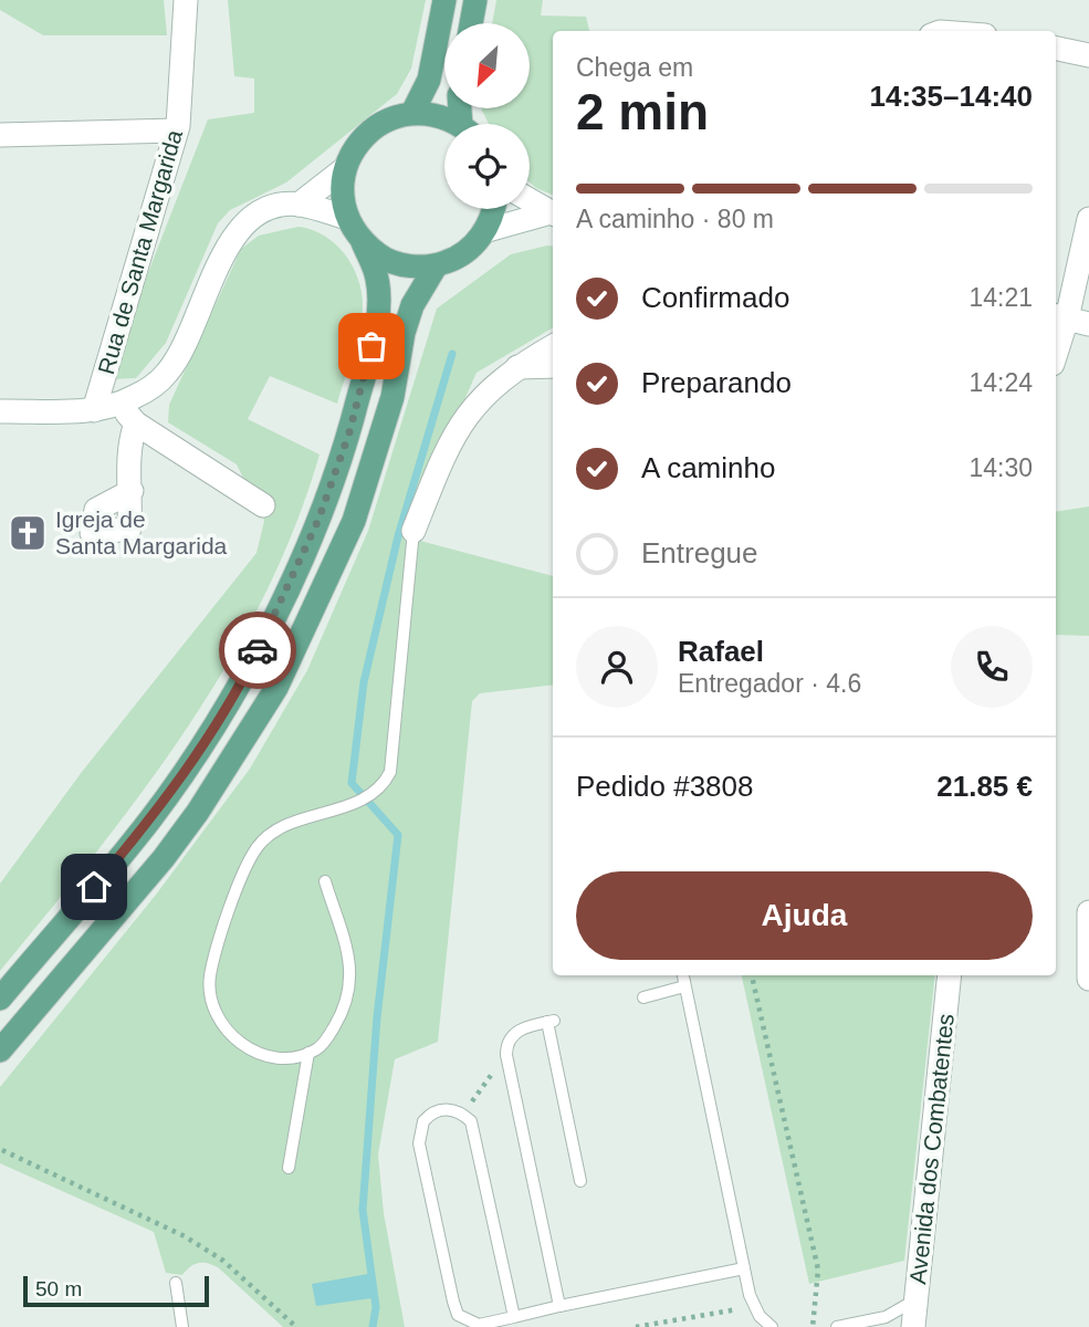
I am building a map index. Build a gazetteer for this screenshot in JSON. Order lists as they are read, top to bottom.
{
  "streets": {
    "street": ["Rua de Santa Margarida", "Avenida dos Combatentes"]
  },
  "places": {
    "church": ["Igreja de Santa Margarida"]
  },
  "scale_bar": "50 m",
  "north": "bottom left",
  "page": {
    "heading": ["2 min", "Chega em", "14:35–14:40"],
    "panel": [
      "Rafael",
      "Entregador · 4.6",
      "Pedido #3808",
      "21.85 €"
    ],
    "bar": "A caminho · 80 m",
    "list": [
      ["Confirmado", "14:21"],
      ["Preparando", "14:24"],
      ["A caminho", "14:30"],
      "Entregue"
    ],
    "buttons": "Ajuda",
    "scale": "50 m"
  }
}
